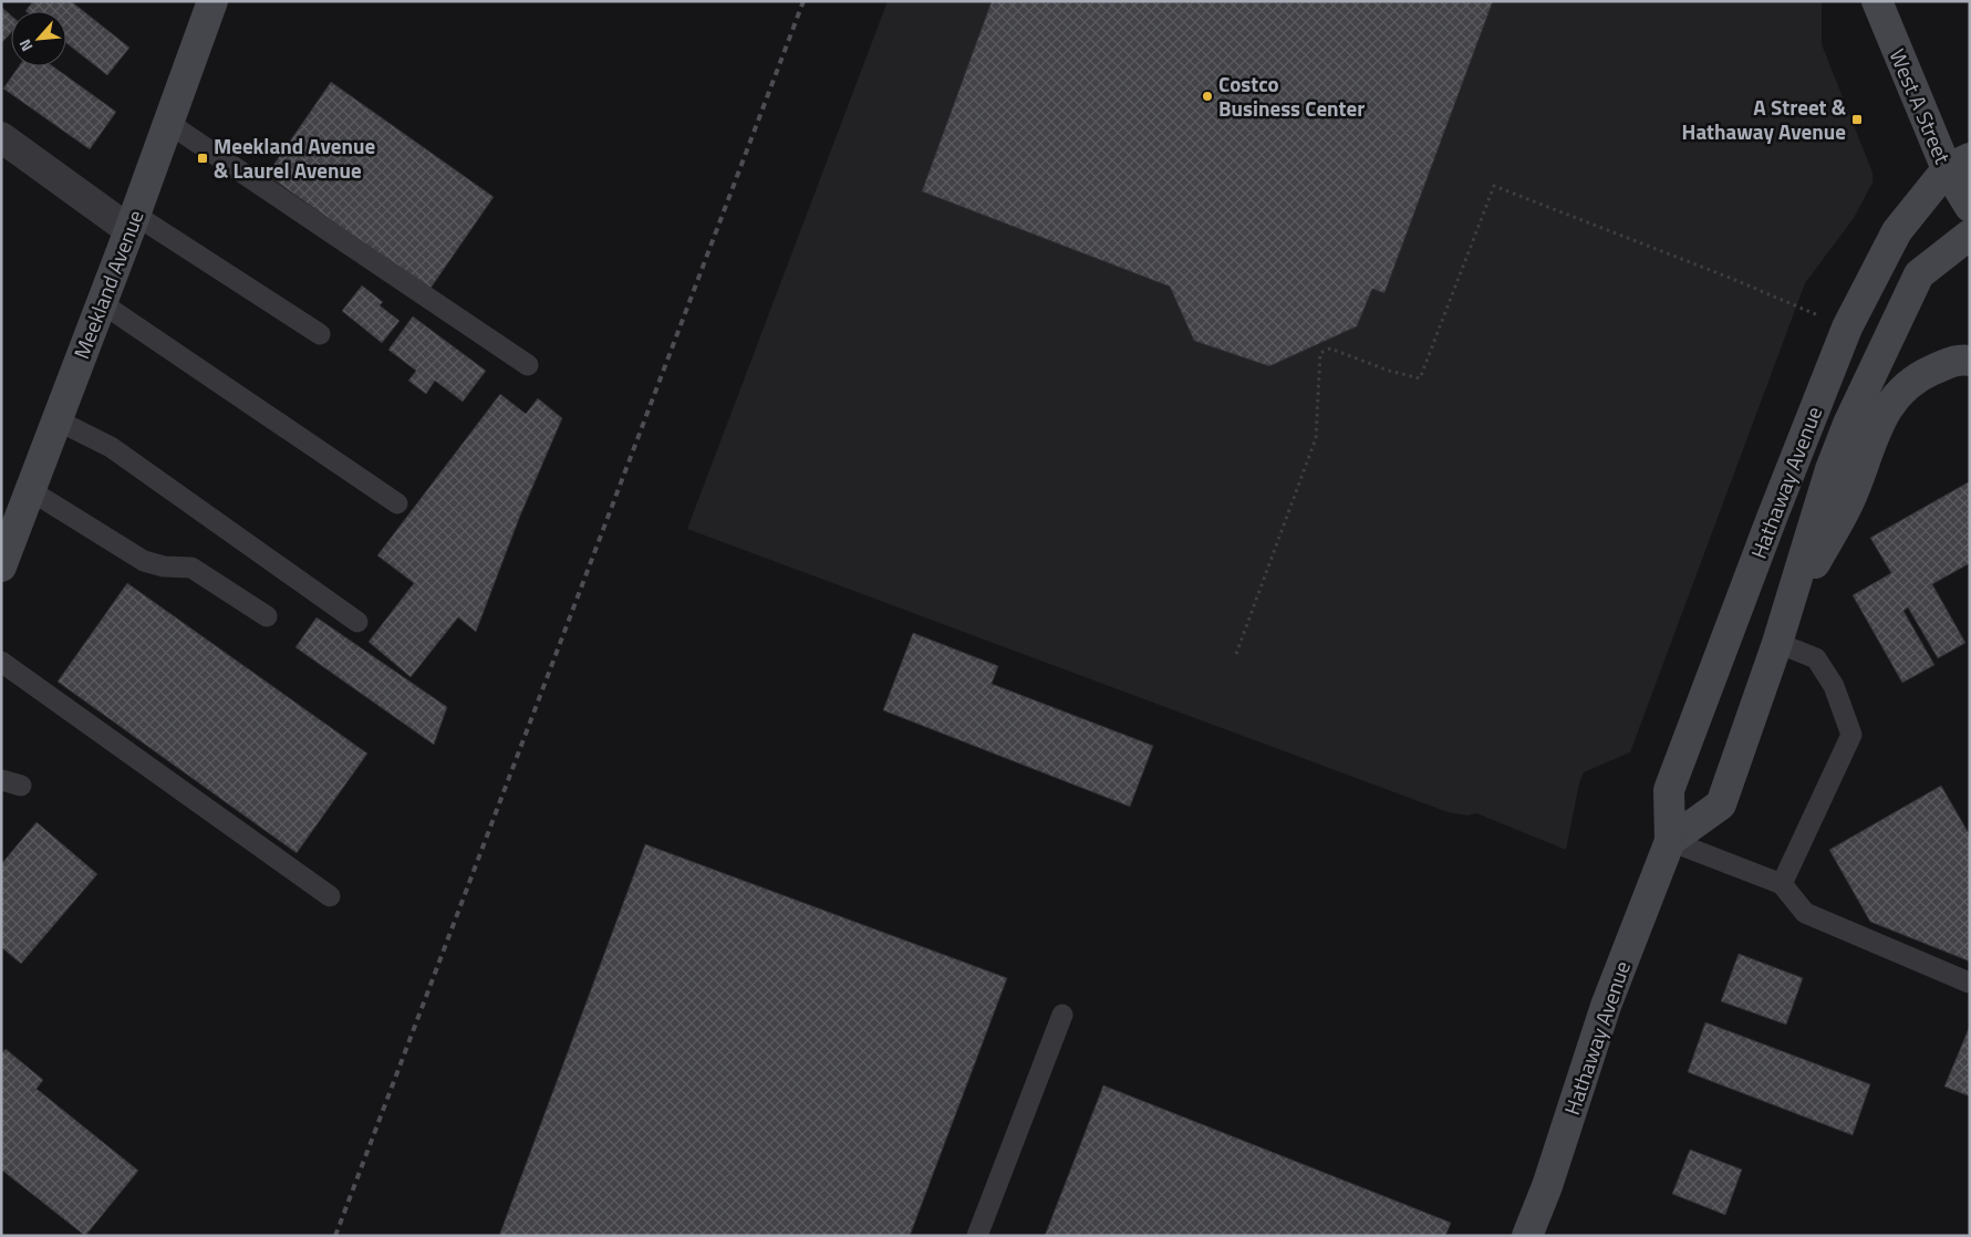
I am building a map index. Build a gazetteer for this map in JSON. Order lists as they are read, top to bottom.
{
  "streets": {
    "street": ["West A Street", "Meekland Avenue", "Hathaway Avenue"]
  },
  "crossings": [
    ["West A Street", "Hathaway Avenue"]
  ],
  "places": {
    "other": ["Costco Business Center"],
    "transit": ["A Street & Hathaway Avenue", "Meekland Avenue & Laurel Avenue"]
  },
  "north": "bottom left"
}
